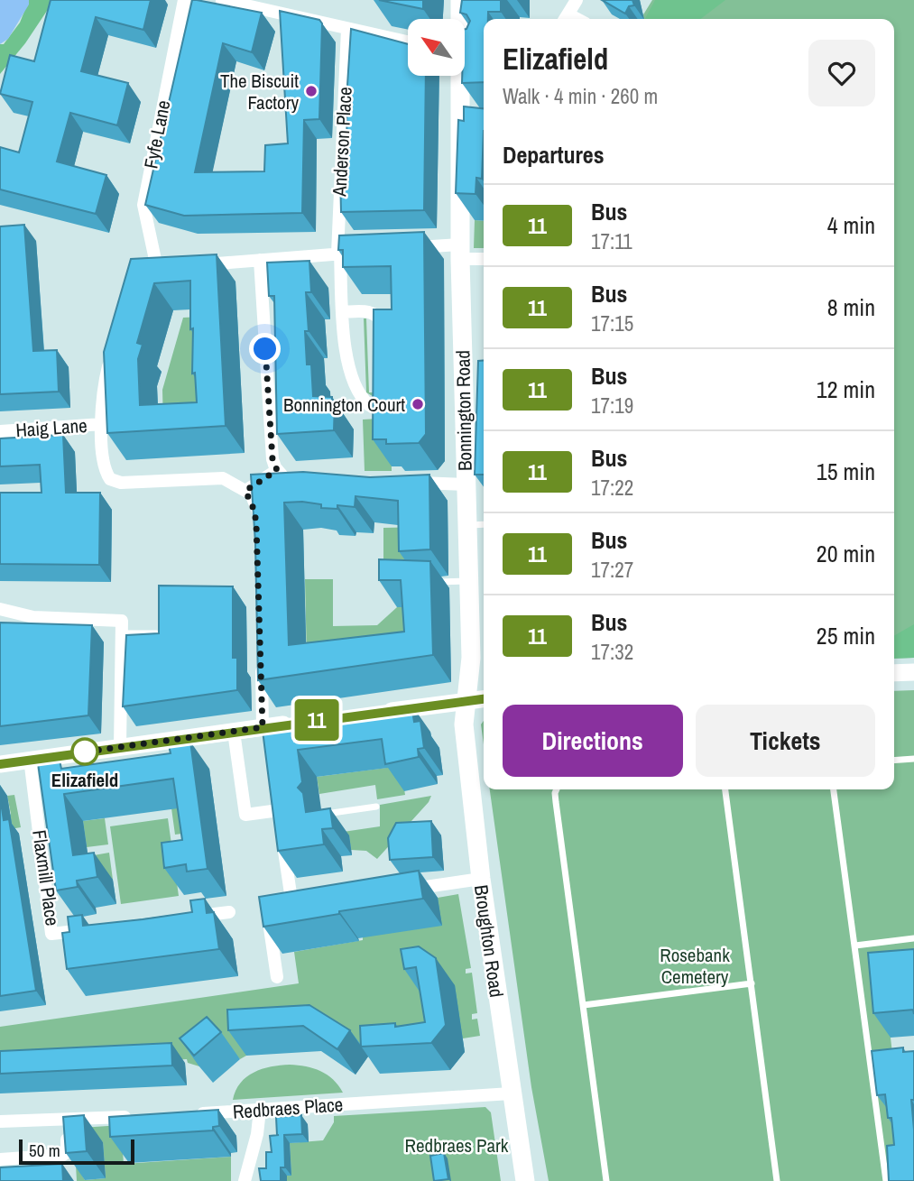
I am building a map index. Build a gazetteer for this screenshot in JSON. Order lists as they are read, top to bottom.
{
  "streets": {
    "main road": ["Bonnington Road", "Broughton Road"],
    "street": [
      "Fyfe Lane",
      "Anderson Place",
      "Haig Lane",
      "Flaxmill Place",
      "Redbraes Place"
    ]
  },
  "crossings": [
    ["Bonnington Road", "Broughton Road"],
    ["Broughton Road", "Redbraes Place"]
  ],
  "parks": ["Rosebank Cemetery", "Redbraes Park"],
  "places": ["The Biscuit Factory", "Bonnington Court", "Elizafield"],
  "lines": ["bus line 11"],
  "scale_bar": "50 m",
  "north": "top left",
  "page": {
    "on_map": "11",
    "heading": [
      ["Elizafield", "Walk · 4 min · 260 m"],
      "Departures"
    ],
    "list": [
      {
        "mark": "11",
        "name": "Bus",
        "note": "17:11",
        "value": "4 min"
      },
      {
        "mark": "11",
        "name": "Bus",
        "note": "17:15",
        "value": "8 min"
      },
      {
        "mark": "11",
        "name": "Bus",
        "note": "17:19",
        "value": "12 min"
      },
      {
        "mark": "11",
        "name": "Bus",
        "note": "17:22",
        "value": "15 min"
      },
      {
        "mark": "11",
        "name": "Bus",
        "note": "17:27",
        "value": "20 min"
      },
      {
        "mark": "11",
        "name": "Bus",
        "note": "17:32",
        "value": "25 min"
      }
    ],
    "buttons": ["Directions", "Tickets"],
    "scale": "50 m"
  }
}
